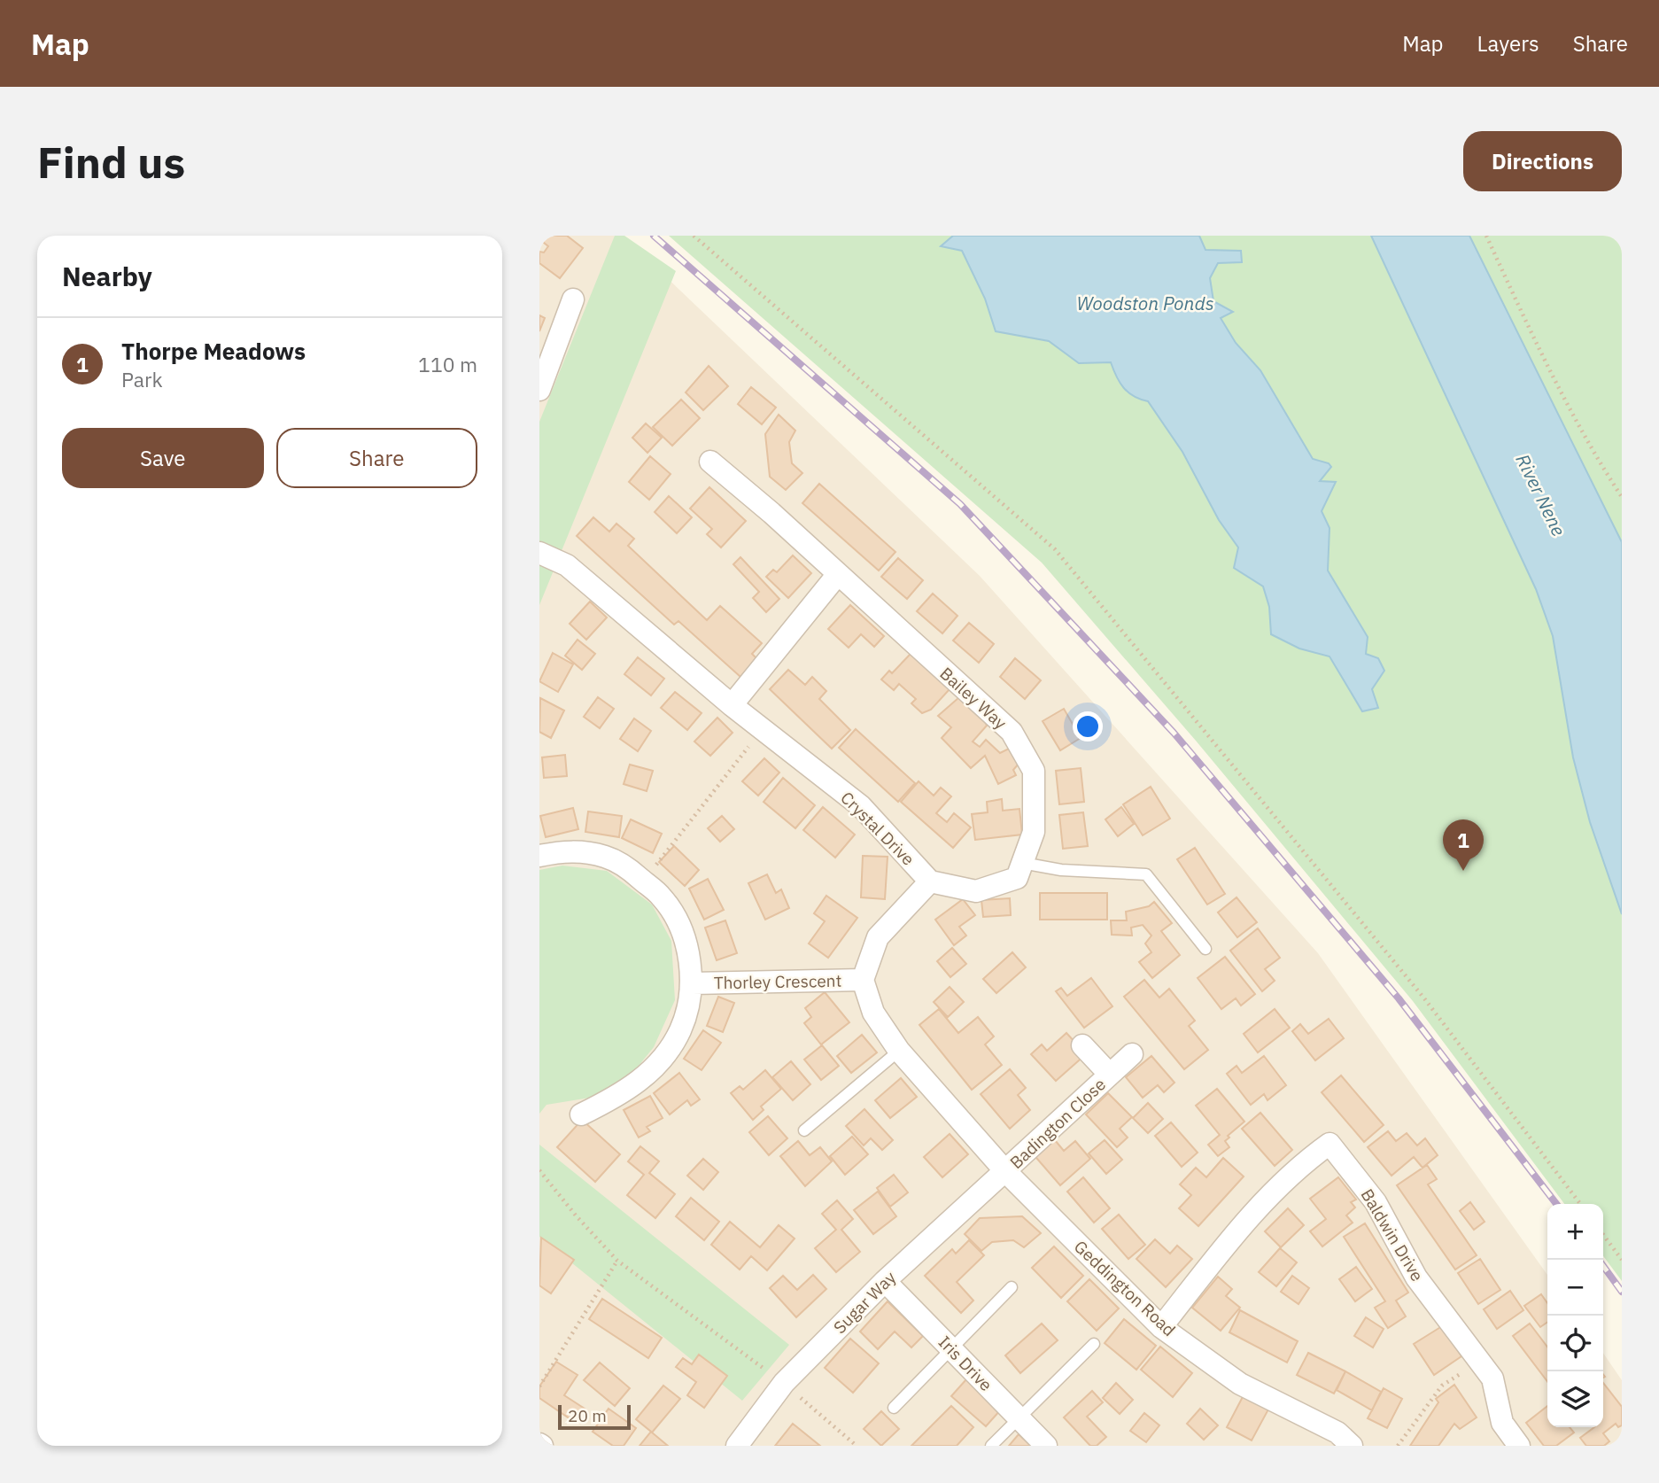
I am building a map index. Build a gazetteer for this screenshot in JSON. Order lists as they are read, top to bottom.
{
  "streets": {
    "street": [
      "Bailey Way",
      "Crystal Drive",
      "Thorley Crescent",
      "Badington Close",
      "Baldwin Drive",
      "Geddington Road",
      "Sugar Way",
      "Iris Drive"
    ]
  },
  "crossings": [
    ["Bailey Way", "Crystal Drive"],
    ["Badington Close", "Geddington Road"],
    ["Badington Close", "Sugar Way"],
    ["Baldwin Drive", "Geddington Road"],
    ["Geddington Road", "Sugar Way"],
    ["Sugar Way", "Iris Drive"]
  ],
  "water": ["Woodston Ponds", "River Nene"],
  "scale_bar": "20 m",
  "page": {
    "header": "Map",
    "nav": ["Map", "Layers", "Share"],
    "buttons": [
      "Directions",
      ["Save", "Share"]
    ],
    "title": "Find us",
    "heading": "Nearby",
    "list": [
      {
        "mark": "1",
        "name": "Thorpe Meadows",
        "note": "Park",
        "value": "110 m"
      }
    ],
    "pins": "1",
    "map_buttons": ["+", "−"],
    "scale": "20 m"
  }
}
